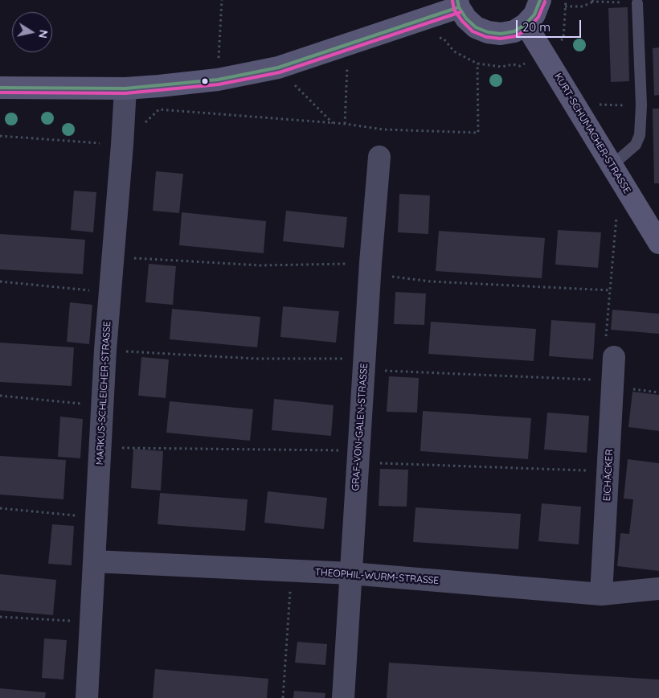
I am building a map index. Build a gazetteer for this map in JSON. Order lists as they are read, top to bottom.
{
  "streets": {
    "street": [
      "KURT-SCHUMACHER-STRASSE",
      "MARKUS-SCHLEICHER-STRASSE",
      "GRAF-VON-GALEN-STRASSE",
      "EICHÄCKER",
      "THEOPHIL-WURM-STRASSE"
    ]
  },
  "crossings": [
    ["MARKUS-SCHLEICHER-STRASSE", "THEOPHIL-WURM-STRASSE"],
    ["GRAF-VON-GALEN-STRASSE", "THEOPHIL-WURM-STRASSE"],
    ["EICHÄCKER", "THEOPHIL-WURM-STRASSE"]
  ],
  "scale_bar": "20 m",
  "north": "right"
}
